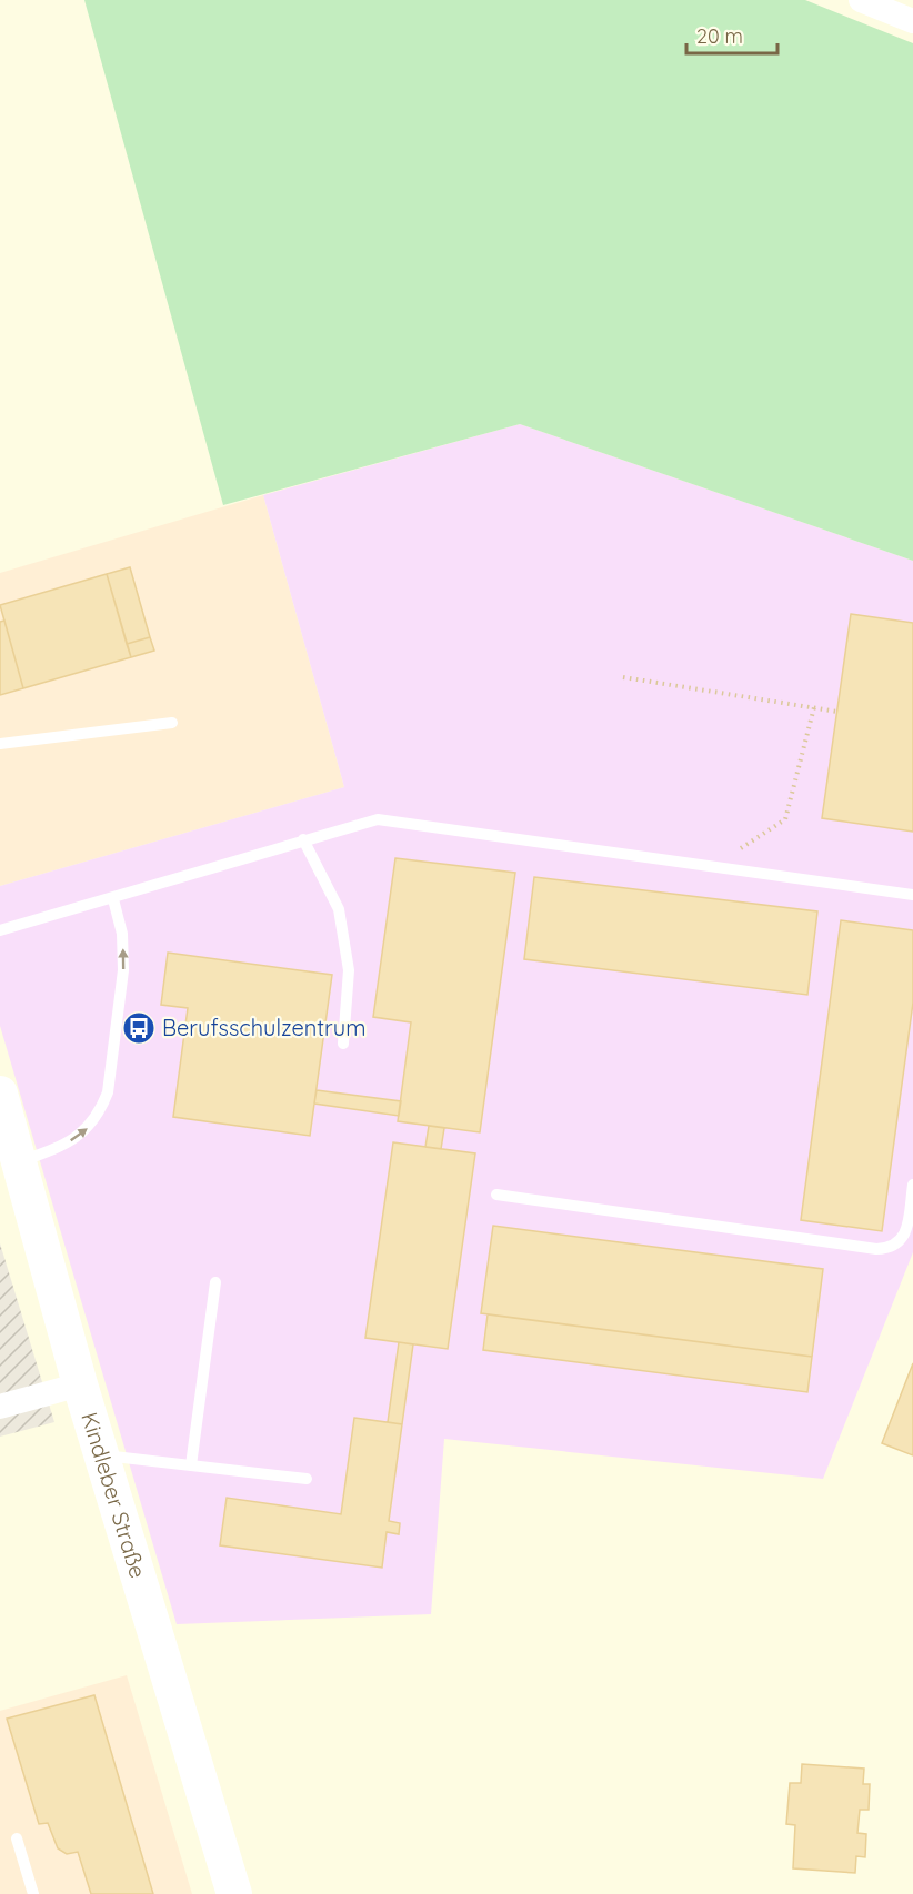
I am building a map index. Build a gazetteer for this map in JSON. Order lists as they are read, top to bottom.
{
  "streets": {
    "main road": ["Kindleber Straße"]
  },
  "places": {
    "bus stop": ["Berufsschulzentrum"]
  },
  "scale_bar": "20 m"
}
